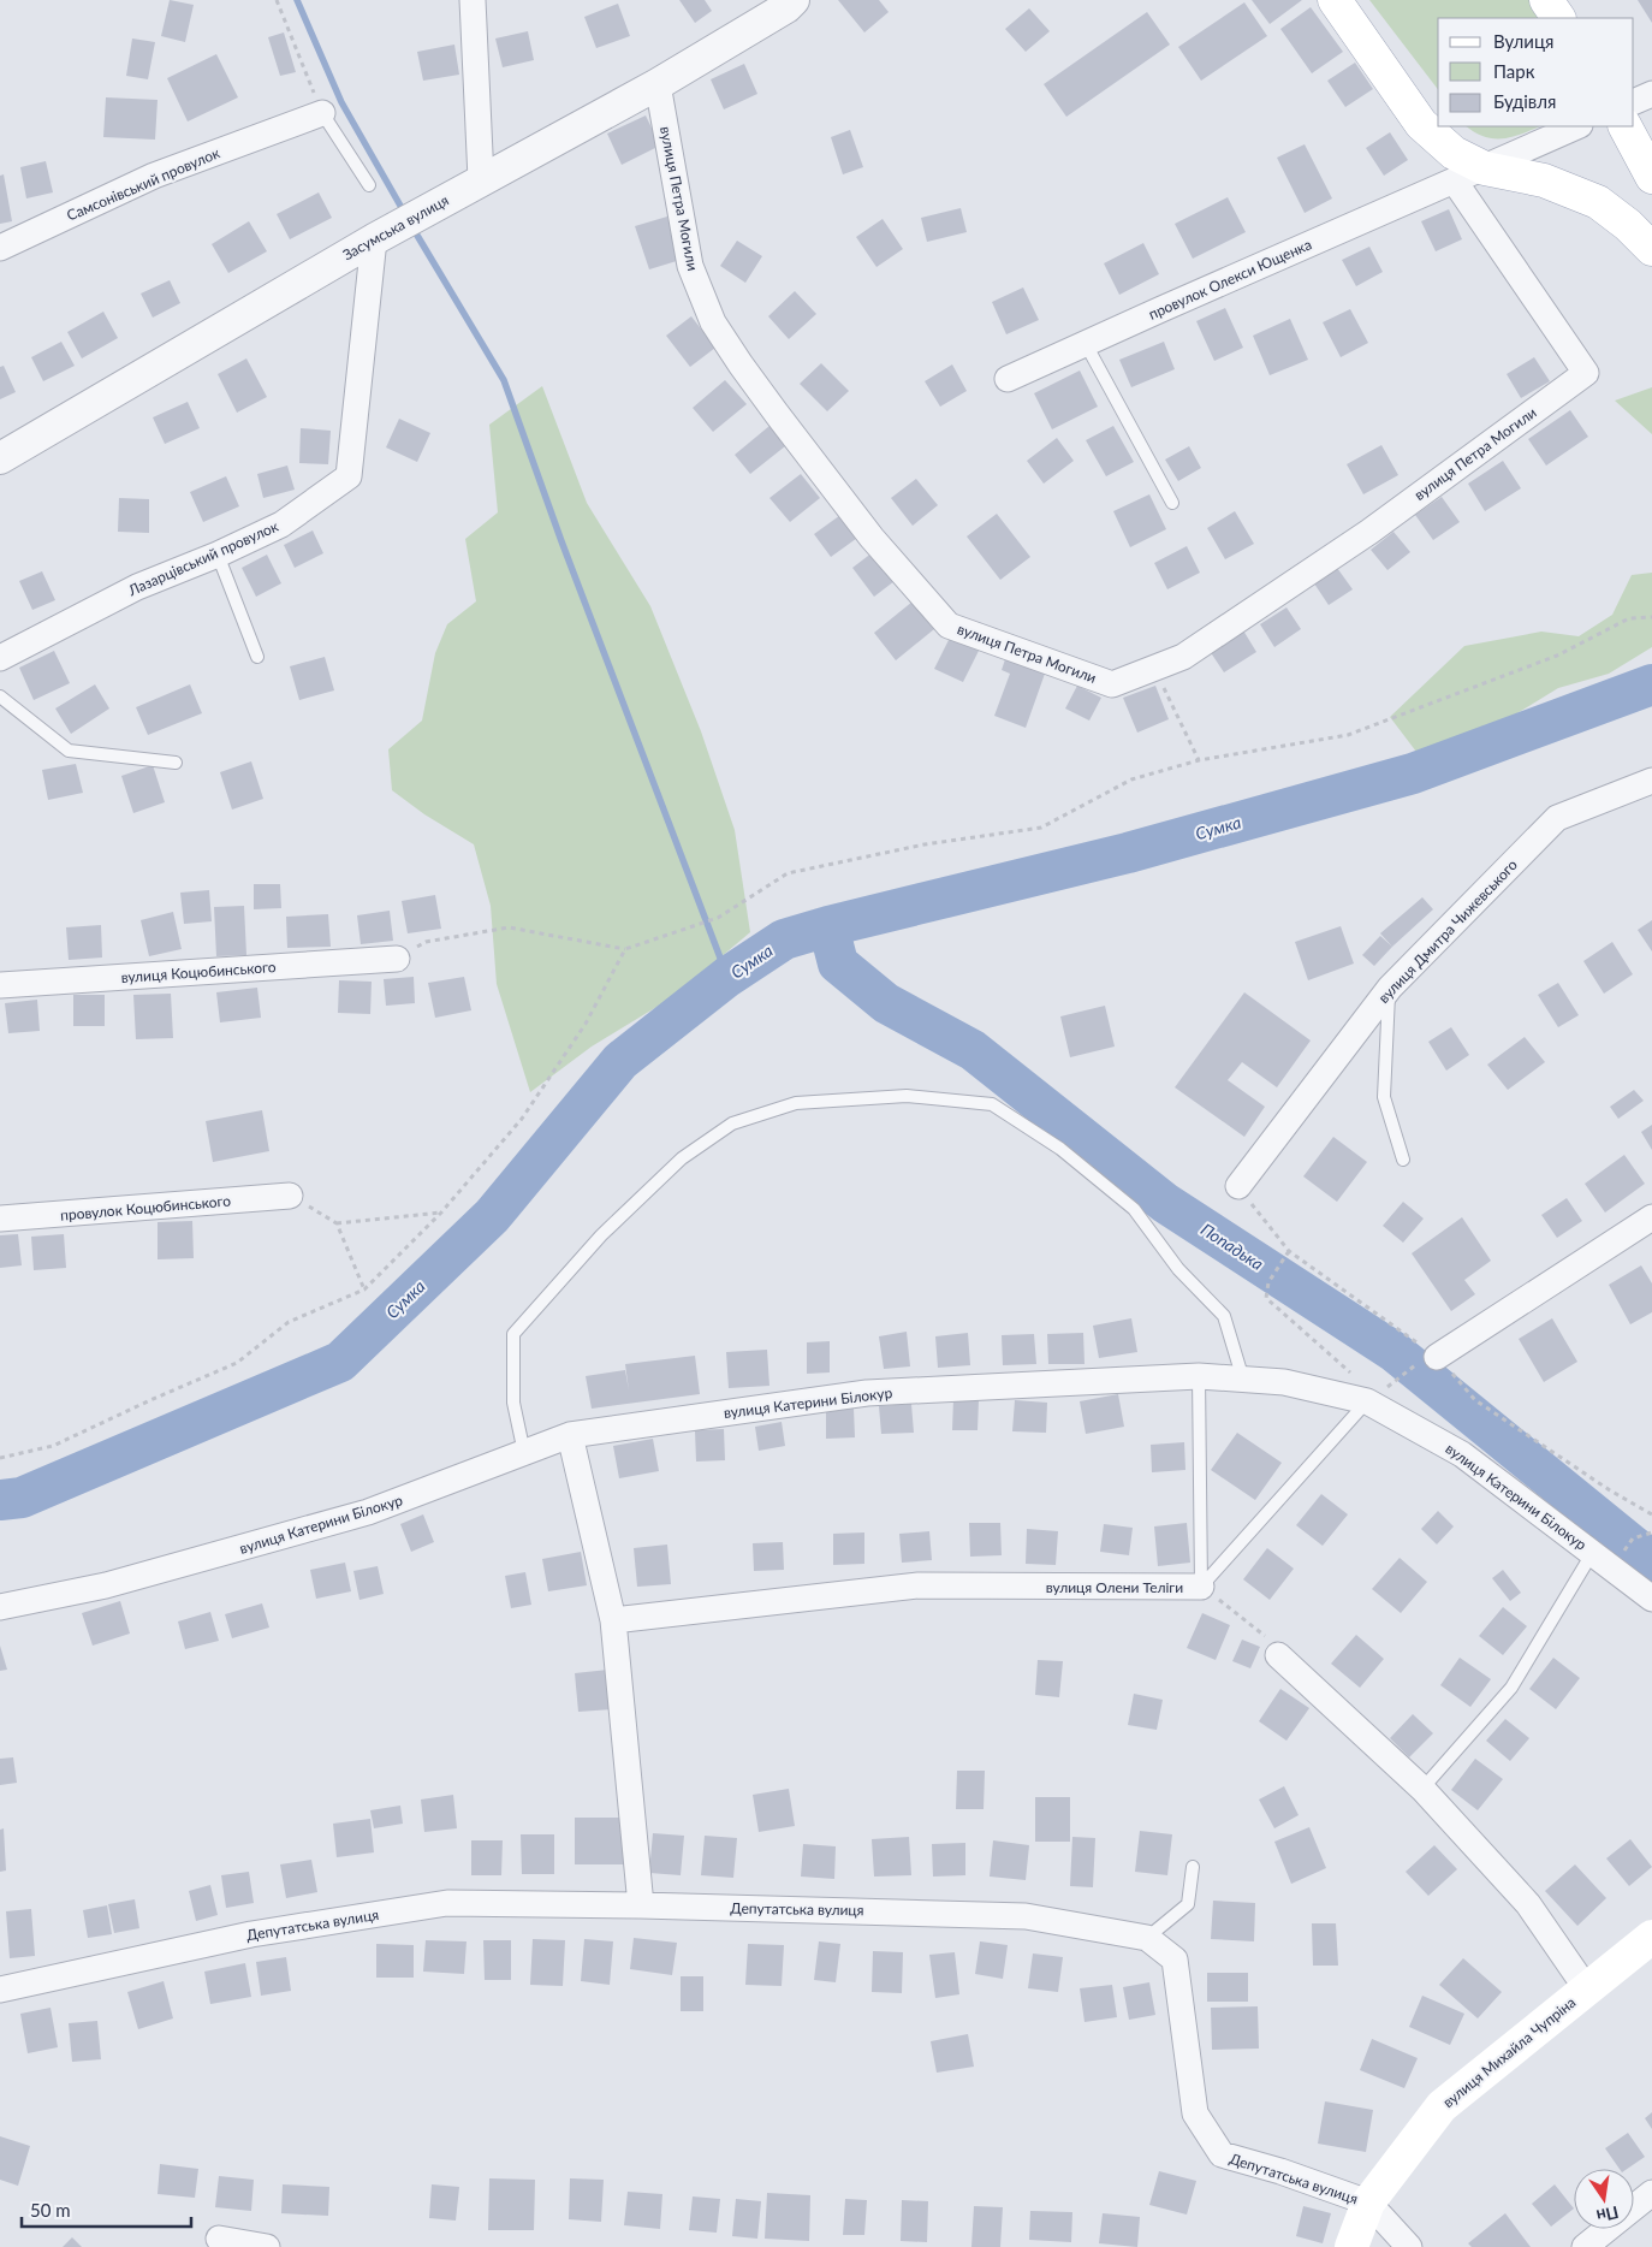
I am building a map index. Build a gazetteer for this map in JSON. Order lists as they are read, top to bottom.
{
  "streets": {
    "main road": ["вулиця Михайла Чупріна"],
    "street": [
      "Самсонівський провулок",
      "вулиця Петра Могили",
      "Засумська вулиця",
      "провулок Олекси Ющенка",
      "Лазарцівський провулок",
      "вулиця Дмитра Чижевського",
      "вулиця Коцюбинського",
      "провулок Коцюбинського",
      "вулиця Катерини Білокур",
      "вулиця Олени Теліги",
      "Депутатська вулиця"
    ]
  },
  "crossings": [
    ["вулиця Петра Могили", "Засумська вулиця"],
    ["вулиця Петра Могили", "провулок Олекси Ющенка"],
    ["Засумська вулиця", "Лазарцівський провулок"],
    ["Депутатська вулиця", "вулиця Михайла Чупріна"]
  ],
  "water": ["Сумка", "Попадька"],
  "legend": ["Вулиця", "Парк", "Будівля"],
  "scale_bar": "50 m",
  "north": "bottom"
}
